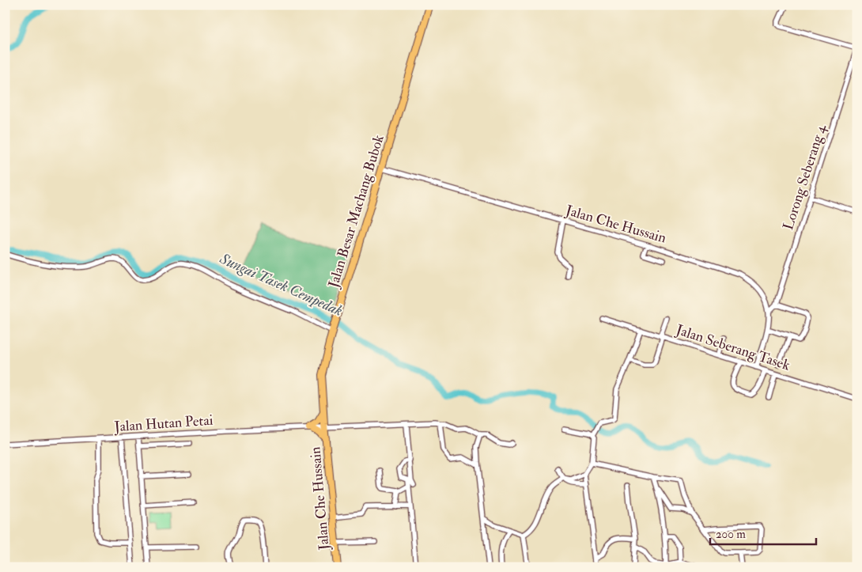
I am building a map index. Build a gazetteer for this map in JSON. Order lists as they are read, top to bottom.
{
  "streets": {
    "main road": ["Jalan Besar Machang Bubok", "Jalan Che Hussain"],
    "street": ["Lorong Seberang 4", "Jalan Seberang Tasek", "Jalan Hutan Petai"]
  },
  "crossings": [
    ["Lorong Seberang 4", "Jalan Che Hussain"],
    ["Jalan Besar Machang Bubok", "Jalan Che Hussain"],
    ["Jalan Besar Machang Bubok", "Jalan Hutan Petai"],
    ["Jalan Che Hussain", "Jalan Seberang Tasek"],
    ["Jalan Che Hussain", "Jalan Hutan Petai"]
  ],
  "water": ["Sungai Tasek Cempedak"],
  "scale_bar": "200 m"
}
